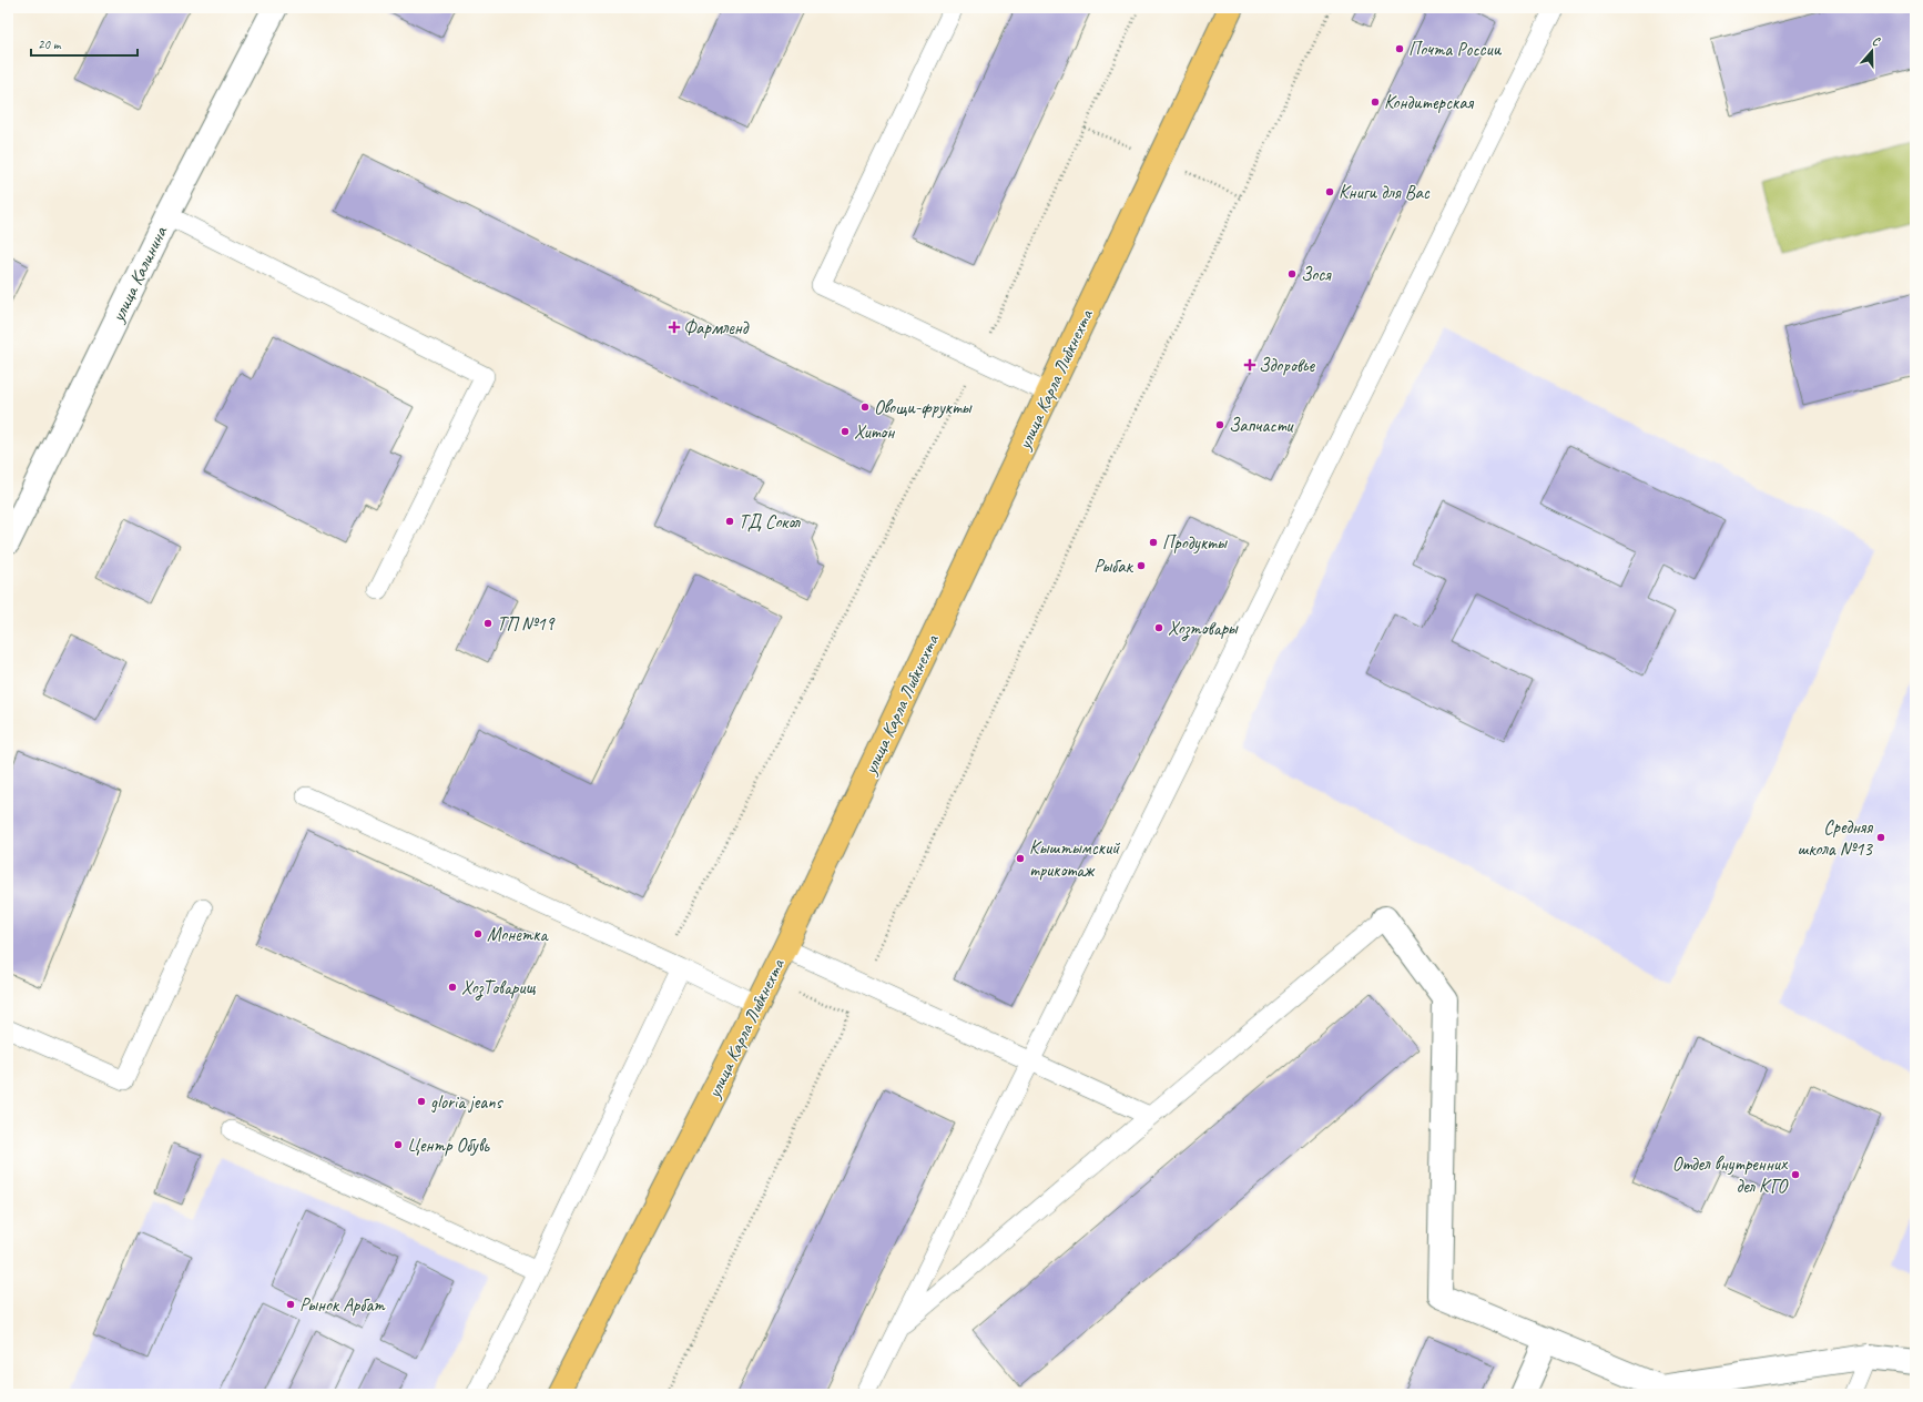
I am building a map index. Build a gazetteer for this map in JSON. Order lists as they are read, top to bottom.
{
  "streets": {
    "main road": ["улица Карла Либкнехта"],
    "street": ["улица Калинина"]
  },
  "places": {
    "other": [
      "Почта России",
      "Кондитерская",
      "Книги для Вас",
      "Зося",
      "Овощи-фрукты",
      "Запчасти",
      "Хитон",
      "ТД Сокол",
      "Продукты",
      "Рыбак",
      "ТП №19",
      "Хозтовары",
      "Средняя школа №13",
      "Кыштымский трикотаж",
      "Монетка",
      "ХозТоварищ",
      "gloria jeans",
      "Центр Обувь",
      "Отдел внутренних дел КГО",
      "Рынок Арбат"
    ],
    "health": ["Фармленд", "Здоровье"]
  },
  "scale_bar": "20 m",
  "north": "top"
}
